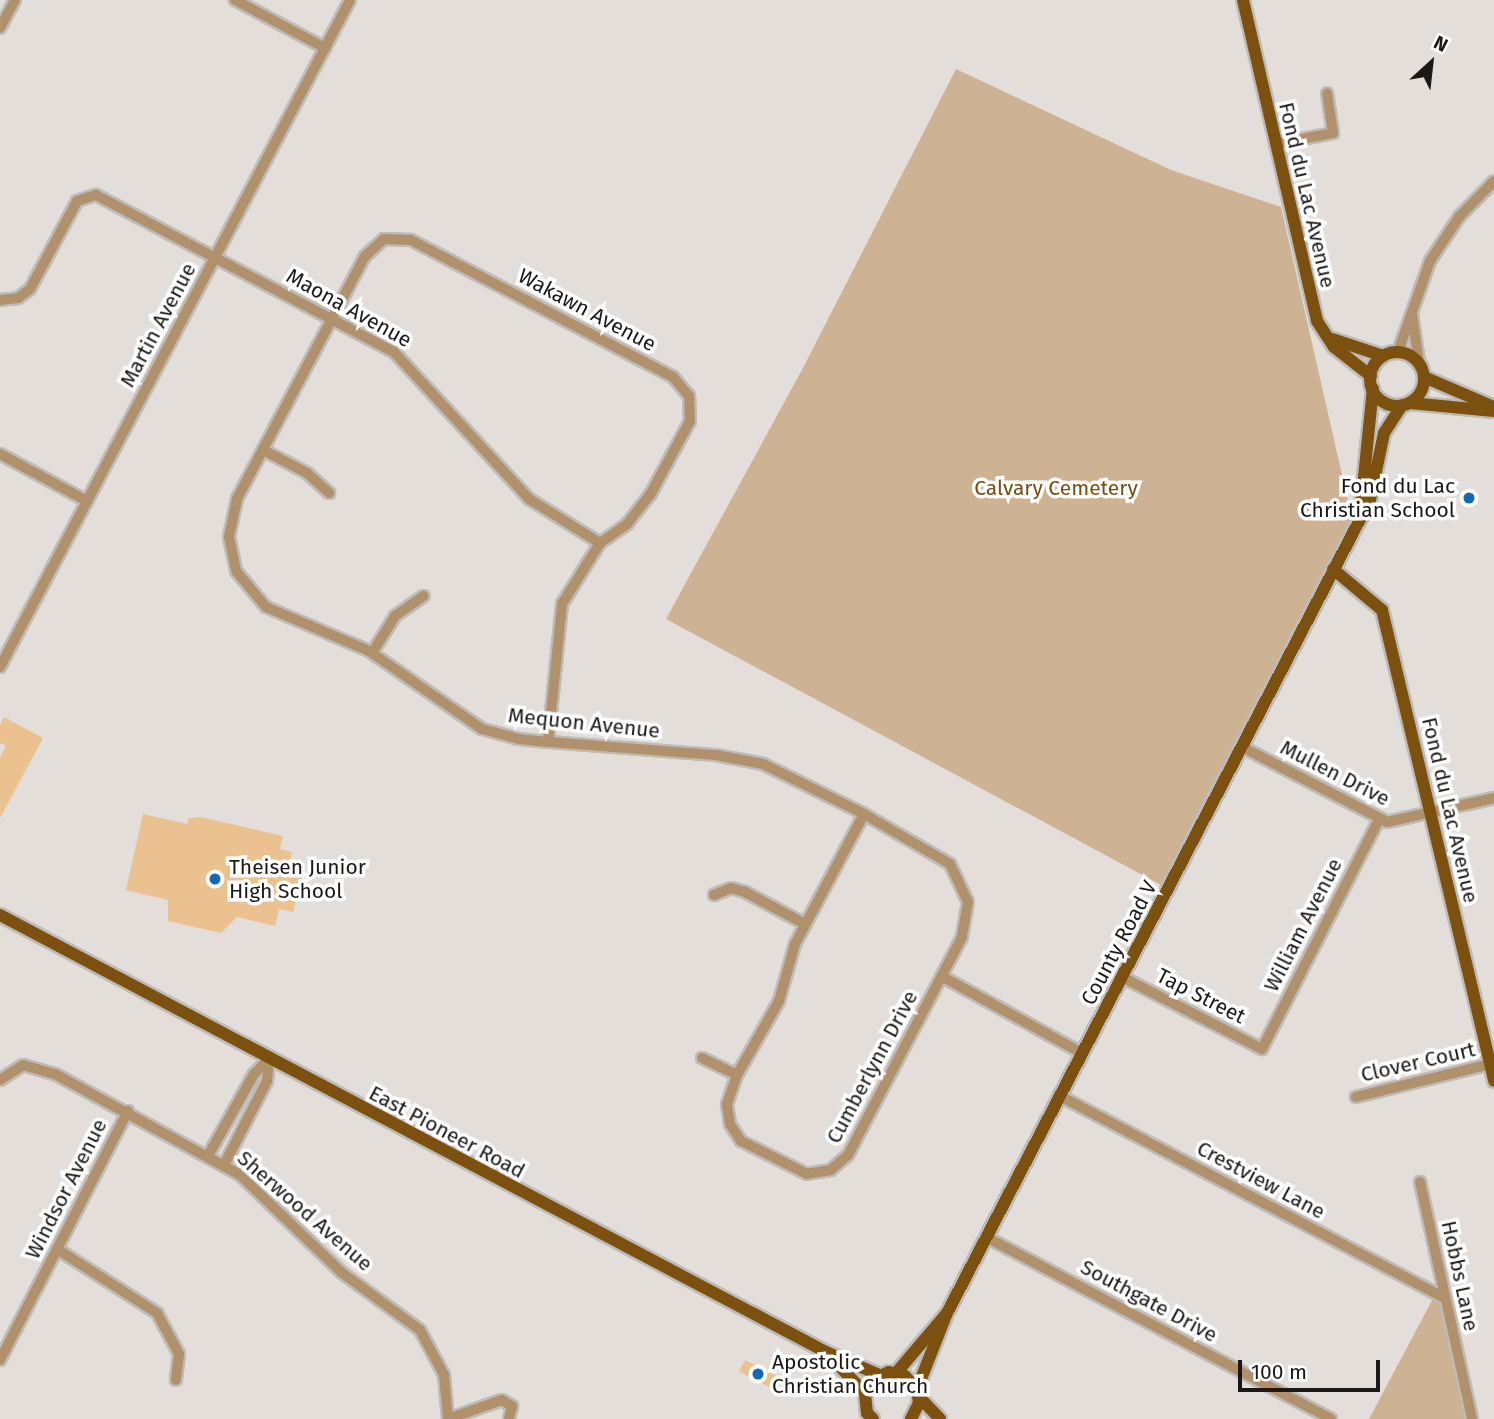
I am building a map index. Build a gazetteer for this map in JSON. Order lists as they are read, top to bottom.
{
  "streets": {
    "main road": ["Fond du Lac Avenue", "County Road V", "East Pioneer Road"],
    "street": [
      "Maona Avenue",
      "Wakawn Avenue",
      "Martin Avenue",
      "Mequon Avenue",
      "Mullen Drive",
      "William Avenue",
      "Tap Street",
      "Clover Court",
      "Cumberlynn Drive",
      "Crestview Lane",
      "Windsor Avenue",
      "Sherwood Avenue",
      "Hobbs Lane",
      "Southgate Drive"
    ]
  },
  "crossings": [
    ["Fond du Lac Avenue", "Mullen Drive"],
    ["Fond du Lac Avenue", "County Road V"],
    ["Fond du Lac Avenue", "Clover Court"],
    ["Maona Avenue", "Wakawn Avenue"],
    ["Maona Avenue", "Martin Avenue"],
    ["Maona Avenue", "Mequon Avenue"],
    ["Wakawn Avenue", "Mequon Avenue"],
    ["Mequon Avenue", "Cumberlynn Drive"],
    ["Mullen Drive", "William Avenue"],
    ["Mullen Drive", "County Road V"],
    ["William Avenue", "Tap Street"],
    ["County Road V", "Tap Street"],
    ["County Road V", "Crestview Lane"],
    ["County Road V", "Southgate Drive"],
    ["Crestview Lane", "Hobbs Lane"],
    ["Windsor Avenue", "Sherwood Avenue"]
  ],
  "parks": ["Calvary Cemetery"],
  "places": ["Fond du Lac Christian School", "Theisen Junior High School", "Apostolic Christian Church"],
  "scale_bar": "100 m",
  "north": "top right"
}
